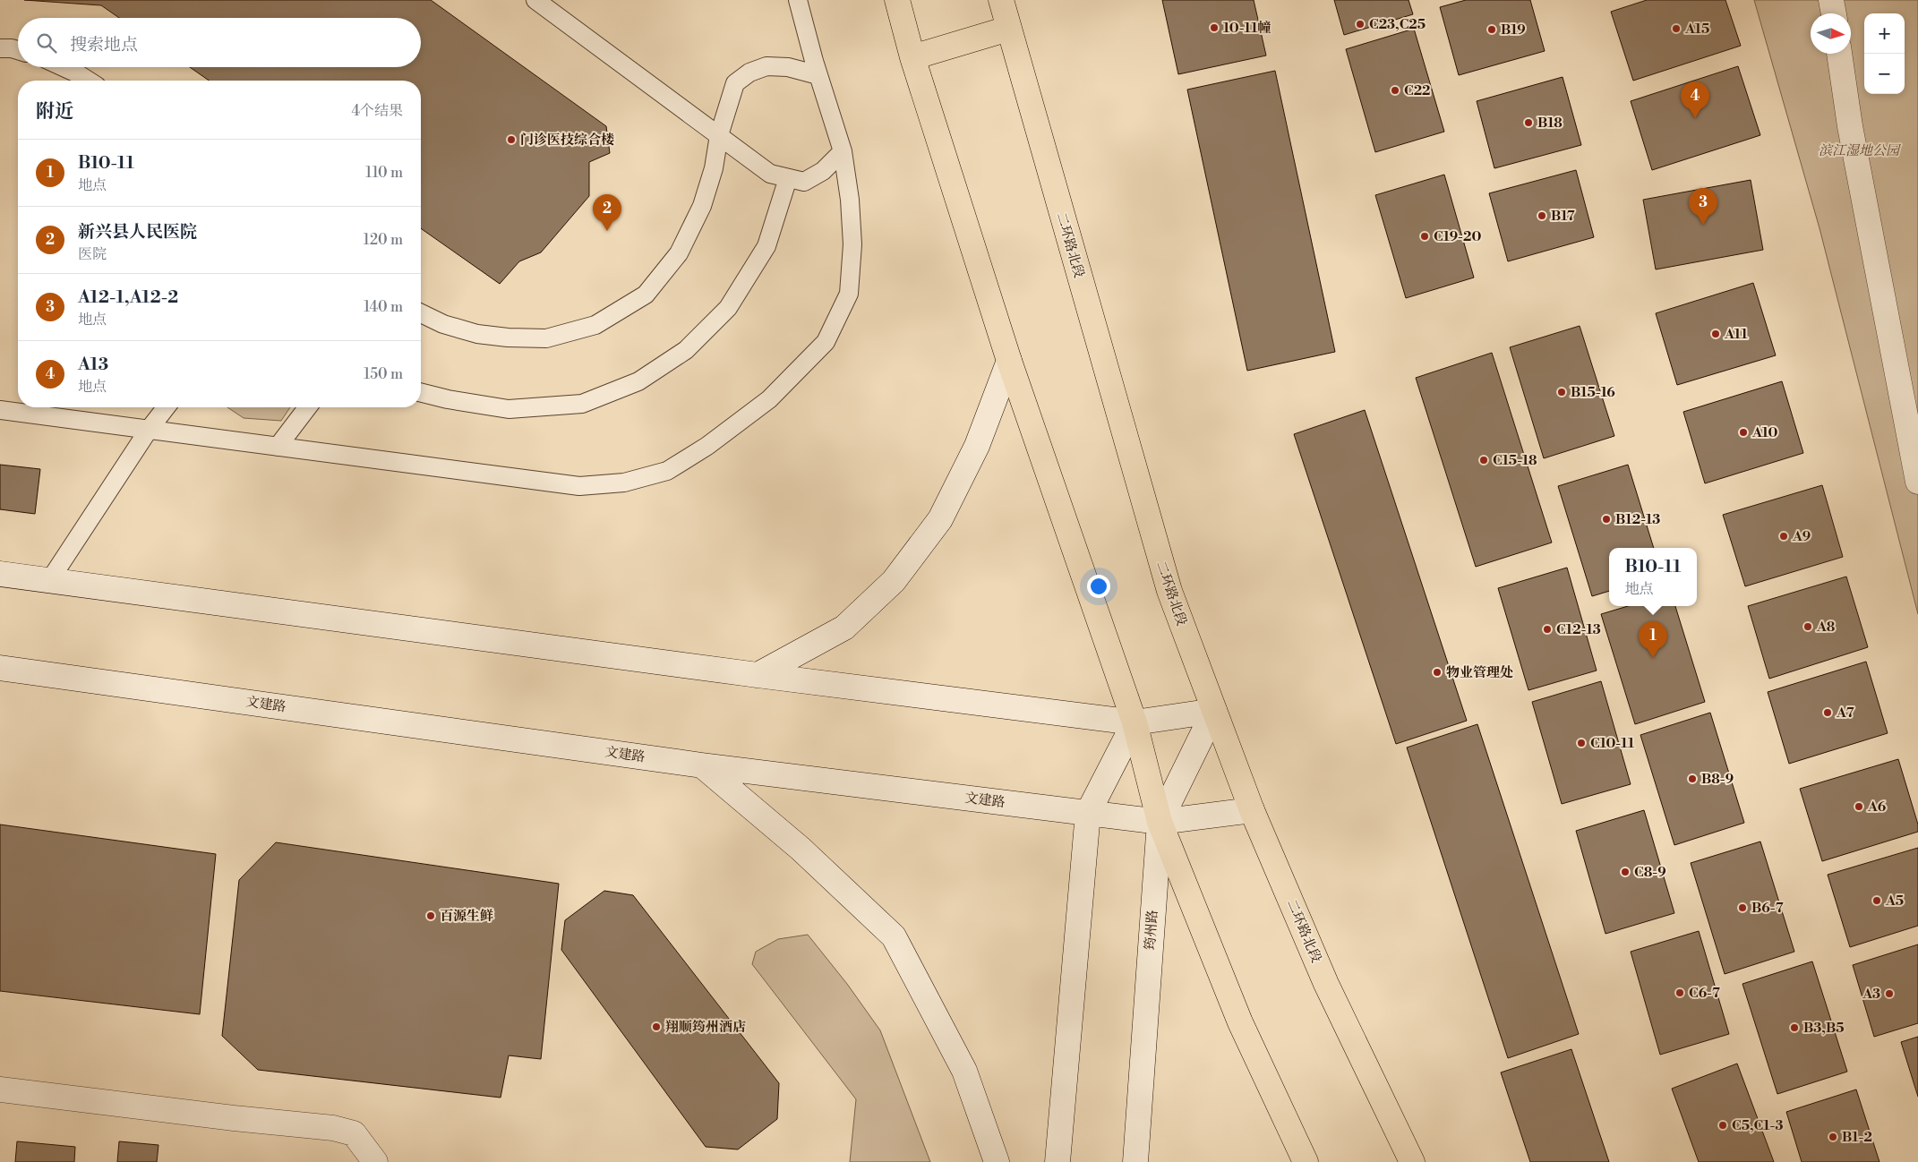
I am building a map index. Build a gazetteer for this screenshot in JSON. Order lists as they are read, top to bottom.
{
  "streets": {
    "main road": ["二环路北段", "文建路", "筠州路"]
  },
  "crossings": [
    ["二环路北段", "文建路"],
    ["二环路北段", "筠州路"],
    ["文建路", "筠州路"]
  ],
  "parks": ["滨江湿地公园"],
  "places": [
    "C23,C25",
    "10-11幢",
    "A15",
    "B19",
    "C22",
    "B18",
    "门诊医技综合楼",
    "B17",
    "C19-20",
    "A11",
    "B15-16",
    "A10",
    "C15-18",
    "B12-13",
    "A9",
    "A8",
    "C12-13",
    "物业管理处",
    "A7",
    "C10-11",
    "B8-9",
    "A6",
    "C8-9",
    "A5",
    "B6-7",
    "百源生鲜",
    "C6-7",
    "A3",
    "翔顺筠州酒店",
    "B3,B5",
    "C5,C1-3",
    "B1-2"
  ],
  "north": "right",
  "page": {
    "map_buttons": ["+", "−"],
    "search": "搜索地点",
    "heading": ["附近", "4个结果"],
    "pins": [
      "4",
      "3",
      "2",
      "1"
    ],
    "list": [
      {
        "mark": "1",
        "name": "B10-11",
        "note": "地点",
        "value": "110 m"
      },
      {
        "mark": "2",
        "name": "新兴县人民医院",
        "note": "医院",
        "value": "120 m"
      },
      {
        "mark": "3",
        "name": "A12-1,A12-2",
        "note": "地点",
        "value": "140 m"
      },
      {
        "mark": "4",
        "name": "A13",
        "note": "地点",
        "value": "150 m"
      }
    ],
    "popup": ["B10-11", "地点"]
  }
}
